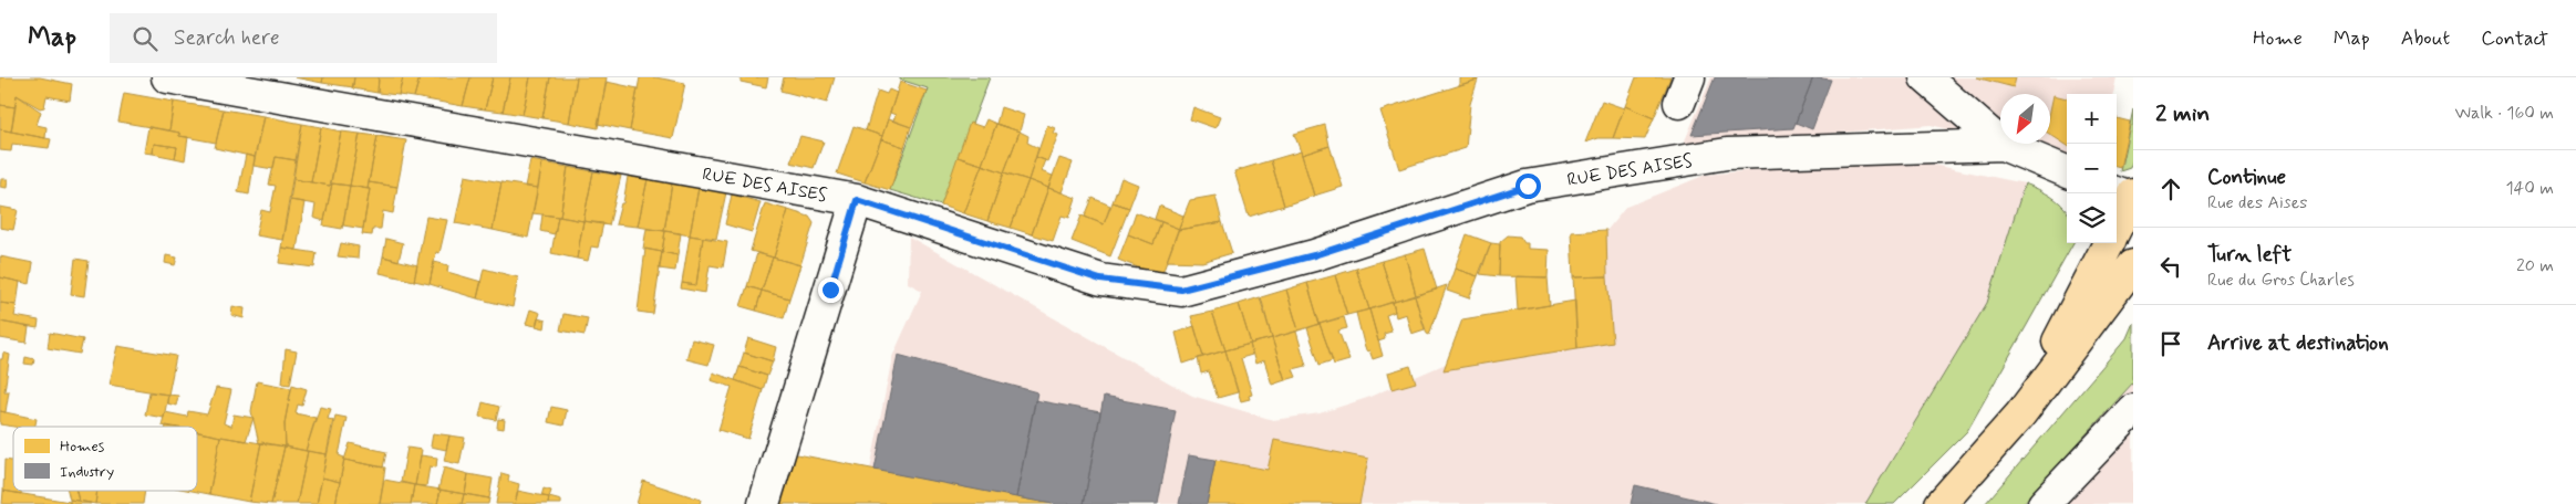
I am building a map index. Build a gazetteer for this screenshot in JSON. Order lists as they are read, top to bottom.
{
  "streets": {
    "street": ["RUE DES AISES"]
  },
  "legend": ["Homes", "Industry"],
  "north": "bottom left",
  "page": {
    "header": "Map",
    "search": "Search here",
    "nav": [
      "Home",
      "Map",
      "About",
      "Contact"
    ],
    "heading": ["2 min", "Walk · 160 m"],
    "map_buttons": ["+", "−"],
    "list": [
      ["Continue", "Rue des Aises", "140 m"],
      ["Turn left", "Rue du Gros Charles", "20 m"],
      "Arrive at destination"
    ]
  }
}
